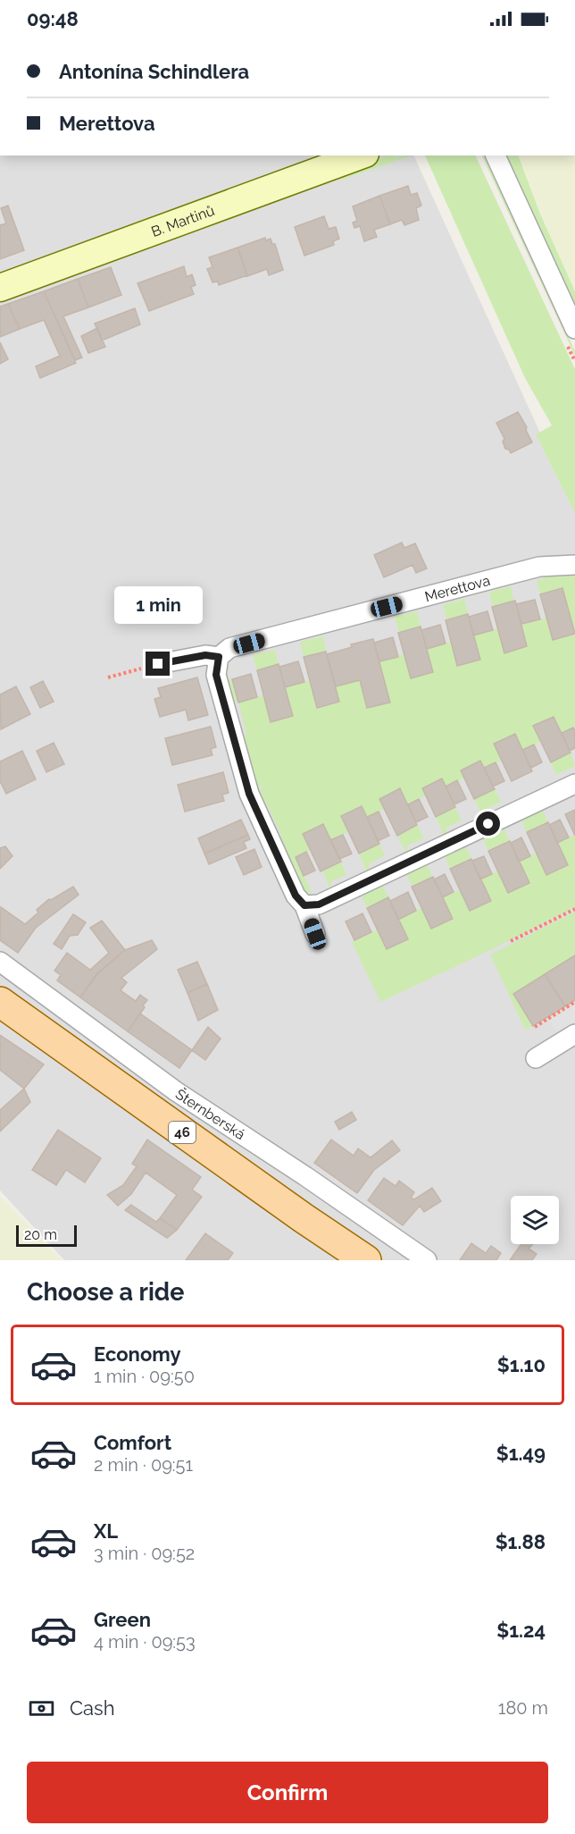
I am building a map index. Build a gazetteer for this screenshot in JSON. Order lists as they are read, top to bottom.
{
  "streets": {
    "main road": ["Šternberská", "46"],
    "street": ["B. Martinů", "Merettova"]
  },
  "scale_bar": "20 m",
  "page": {
    "status": "09:48",
    "banner": ["Antonína Schindlera", "Merettova"],
    "bubble": "1 min",
    "scale": "20 m",
    "heading": "Choose a ride",
    "list": [
      {
        "name": "Economy",
        "note": "1 min · 09:50",
        "value": "$1.10"
      },
      {
        "name": "Comfort",
        "note": "2 min · 09:51",
        "value": "$1.49"
      },
      {
        "name": "XL",
        "note": "3 min · 09:52",
        "value": "$1.88"
      },
      {
        "name": "Green",
        "note": "4 min · 09:53",
        "value": "$1.24"
      }
    ],
    "pay": ["Cash", "180 m"],
    "buttons": "Confirm"
  }
}
